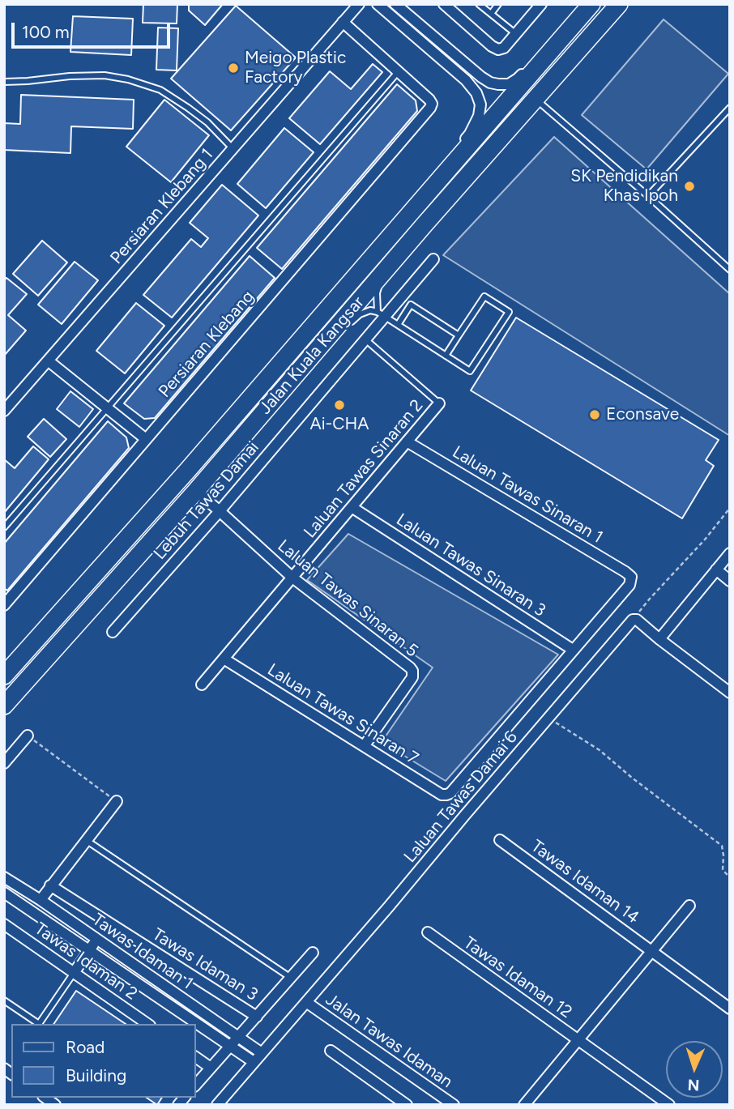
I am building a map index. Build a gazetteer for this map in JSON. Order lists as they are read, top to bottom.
{
  "streets": {
    "highway": ["Jalan Kuala Kangsar"],
    "street": [
      "Persiaran Klebang 1",
      "Persiaran Klebang",
      "Laluan Tawas Sinaran 2",
      "Laluan Tawas Sinaran 1",
      "Lebuh Tawas Damai",
      "Laluan Tawas Sinaran 3",
      "Laluan Tawas Sinaran 5",
      "Laluan Tawas Sinaran 7",
      "Laluan Tawas Damai 6",
      "Tawas Idaman 14",
      "Tawas Idaman 1",
      "Tawas Idaman 2",
      "Tawas Idaman 3",
      "Tawas Idaman 12",
      "Jalan Tawas Idaman"
    ]
  },
  "crossings": [
    ["Jalan Kuala Kangsar", "Laluan Tawas Sinaran 5"],
    ["Laluan Tawas Sinaran 2", "Laluan Tawas Sinaran 1"],
    ["Laluan Tawas Sinaran 2", "Laluan Tawas Sinaran 3"],
    ["Laluan Tawas Sinaran 2", "Laluan Tawas Sinaran 5"],
    ["Laluan Tawas Sinaran 2", "Laluan Tawas Sinaran 7"],
    ["Laluan Tawas Sinaran 1", "Laluan Tawas Sinaran 3"],
    ["Laluan Tawas Sinaran 1", "Laluan Tawas Sinaran 7"],
    ["Lebuh Tawas Damai", "Laluan Tawas Sinaran 5"],
    ["Laluan Tawas Sinaran 3", "Laluan Tawas Sinaran 7"],
    ["Laluan Tawas Sinaran 5", "Laluan Tawas Sinaran 7"],
    ["Laluan Tawas Damai 6", "Tawas Idaman 1"],
    ["Laluan Tawas Damai 6", "Jalan Tawas Idaman"],
    ["Tawas Idaman 14", "Tawas Idaman 12"]
  ],
  "places": [
    "Meigo Plastic Factory",
    "SK Pendidikan Khas Ipoh",
    "Ai-CHA",
    "Econsave"
  ],
  "legend": ["Road", "Building"],
  "scale_bar": "100 m",
  "north": "bottom"
}
